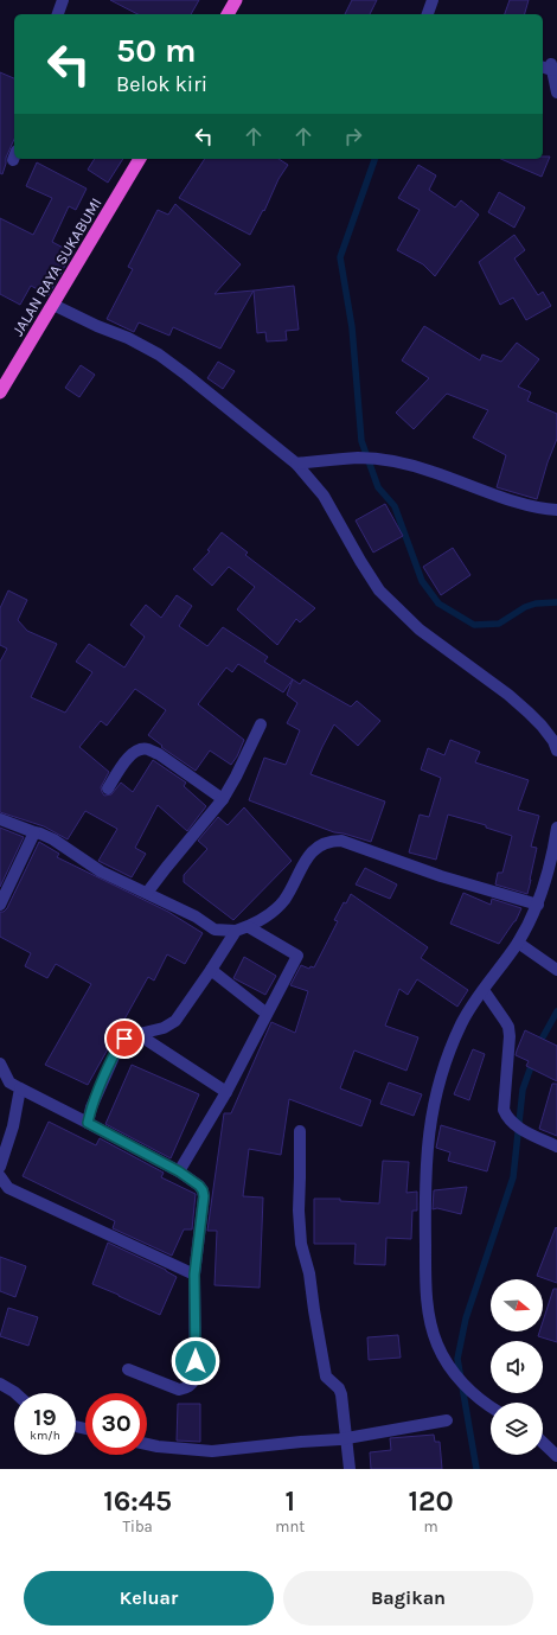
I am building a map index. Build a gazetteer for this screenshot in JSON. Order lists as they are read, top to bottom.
{
  "streets": {
    "highway": ["JALAN RAYA SUKABUMI"]
  },
  "north": "right",
  "page": {
    "turn": ["50 m", "Belok kiri"],
    "speed": "19 km/h",
    "limit": "30",
    "eta": [
      "16:45",
      "Tiba",
      "1",
      "mnt",
      "120",
      "m"
    ],
    "buttons": ["Keluar", "Bagikan"]
  }
}
